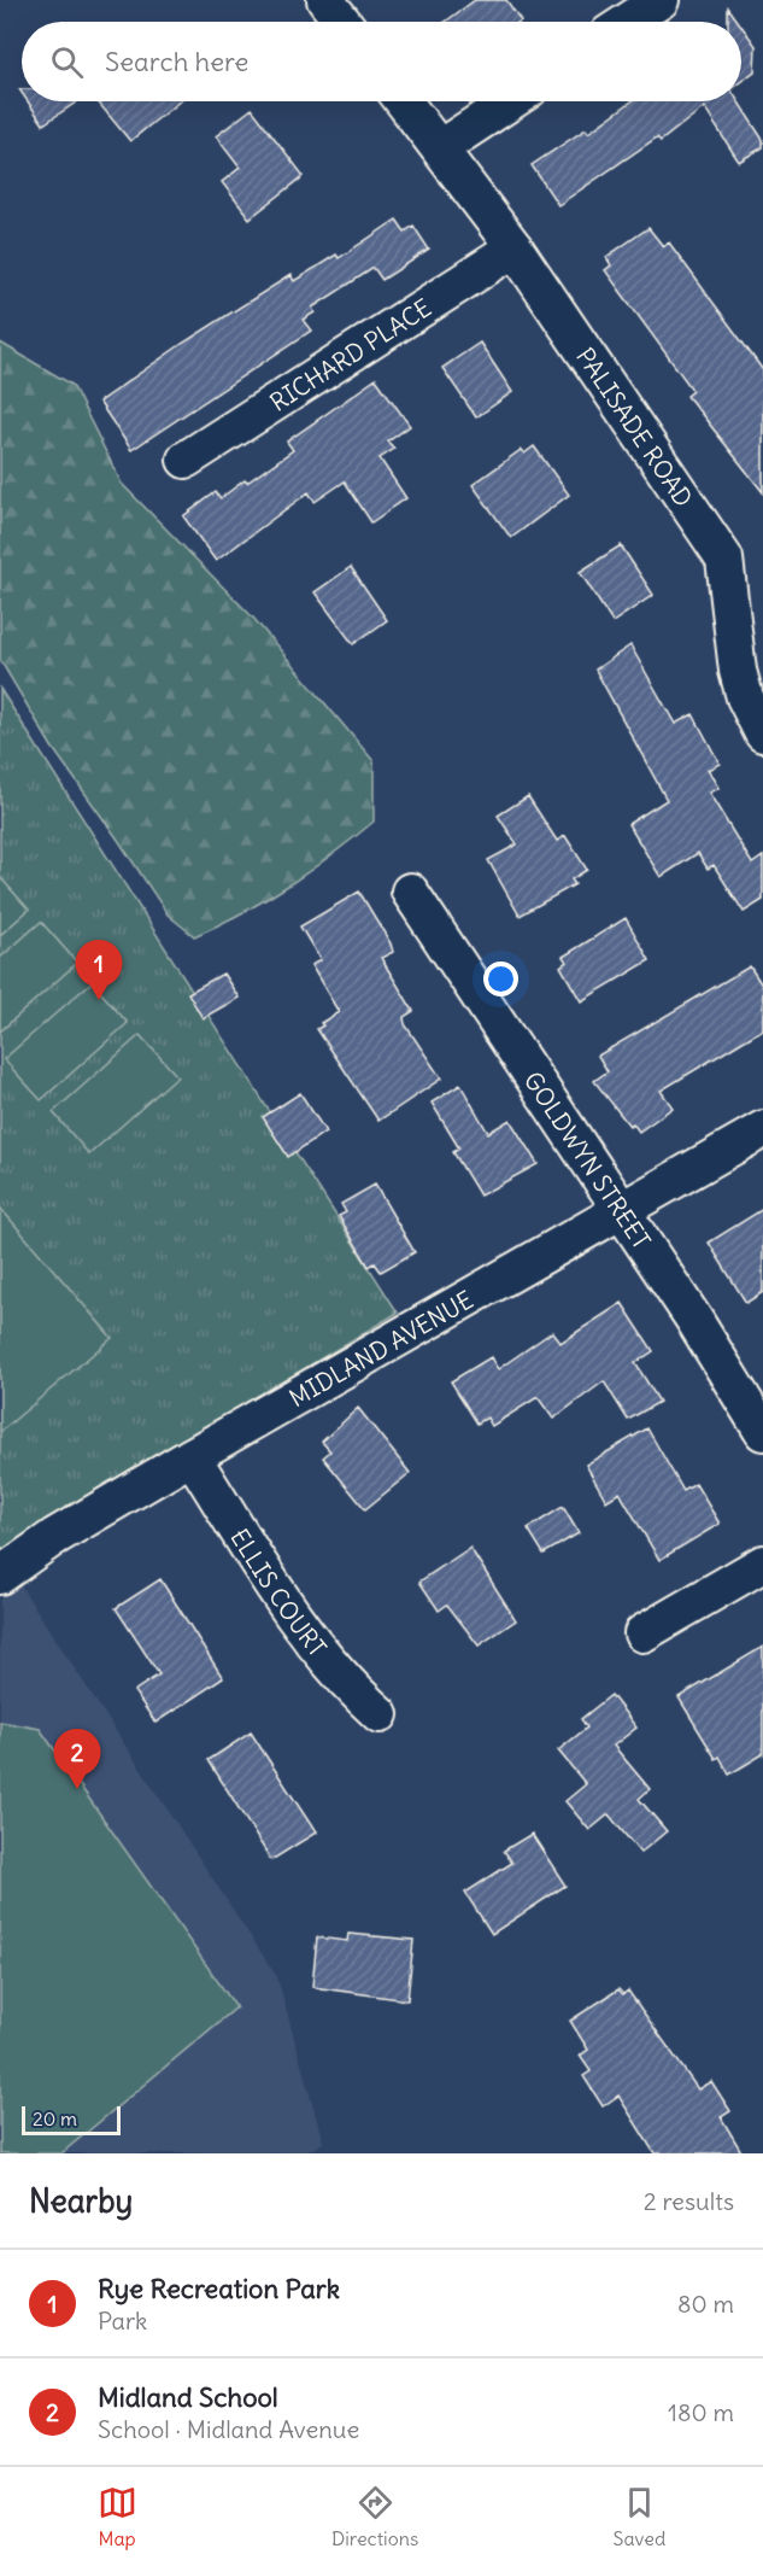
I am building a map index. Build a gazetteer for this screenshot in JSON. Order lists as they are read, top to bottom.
{
  "streets": {
    "street": [
      "RICHARD PLACE",
      "PALISADE ROAD",
      "GOLDWYN STREET",
      "MIDLAND AVENUE",
      "ELLIS COURT"
    ]
  },
  "crossings": [
    ["RICHARD PLACE", "PALISADE ROAD"],
    ["GOLDWYN STREET", "MIDLAND AVENUE"],
    ["MIDLAND AVENUE", "ELLIS COURT"]
  ],
  "scale_bar": "20 m",
  "page": {
    "search": "Search here",
    "pins": ["1", "2"],
    "scale": "20 m",
    "heading": ["Nearby", "2 results"],
    "list": [
      {
        "mark": "1",
        "name": "Rye Recreation Park",
        "note": "Park",
        "value": "80 m"
      },
      {
        "mark": "2",
        "name": "Midland School",
        "note": "School · Midland Avenue",
        "value": "180 m"
      }
    ],
    "nav": ["Map", "Directions", "Saved"]
  }
}
